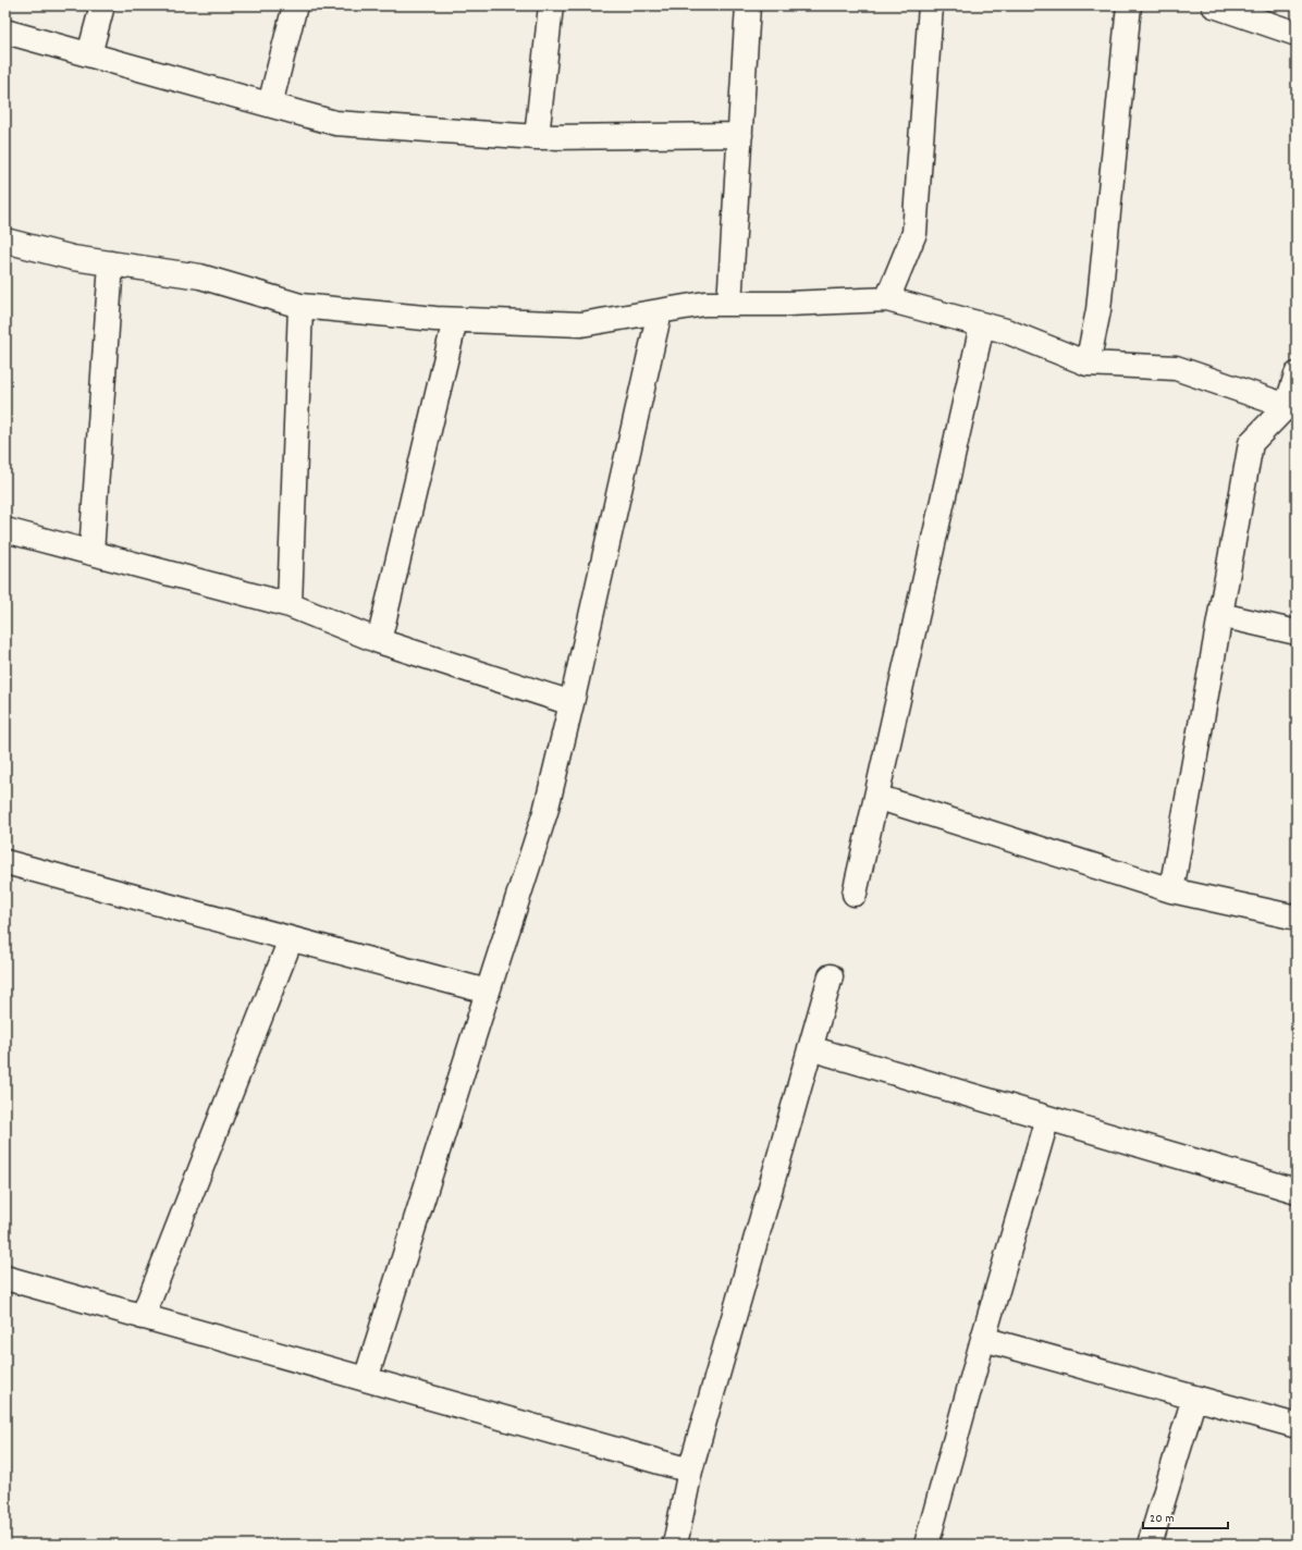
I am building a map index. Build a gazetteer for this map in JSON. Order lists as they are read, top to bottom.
{
  "scale_bar": "20 m"
}
